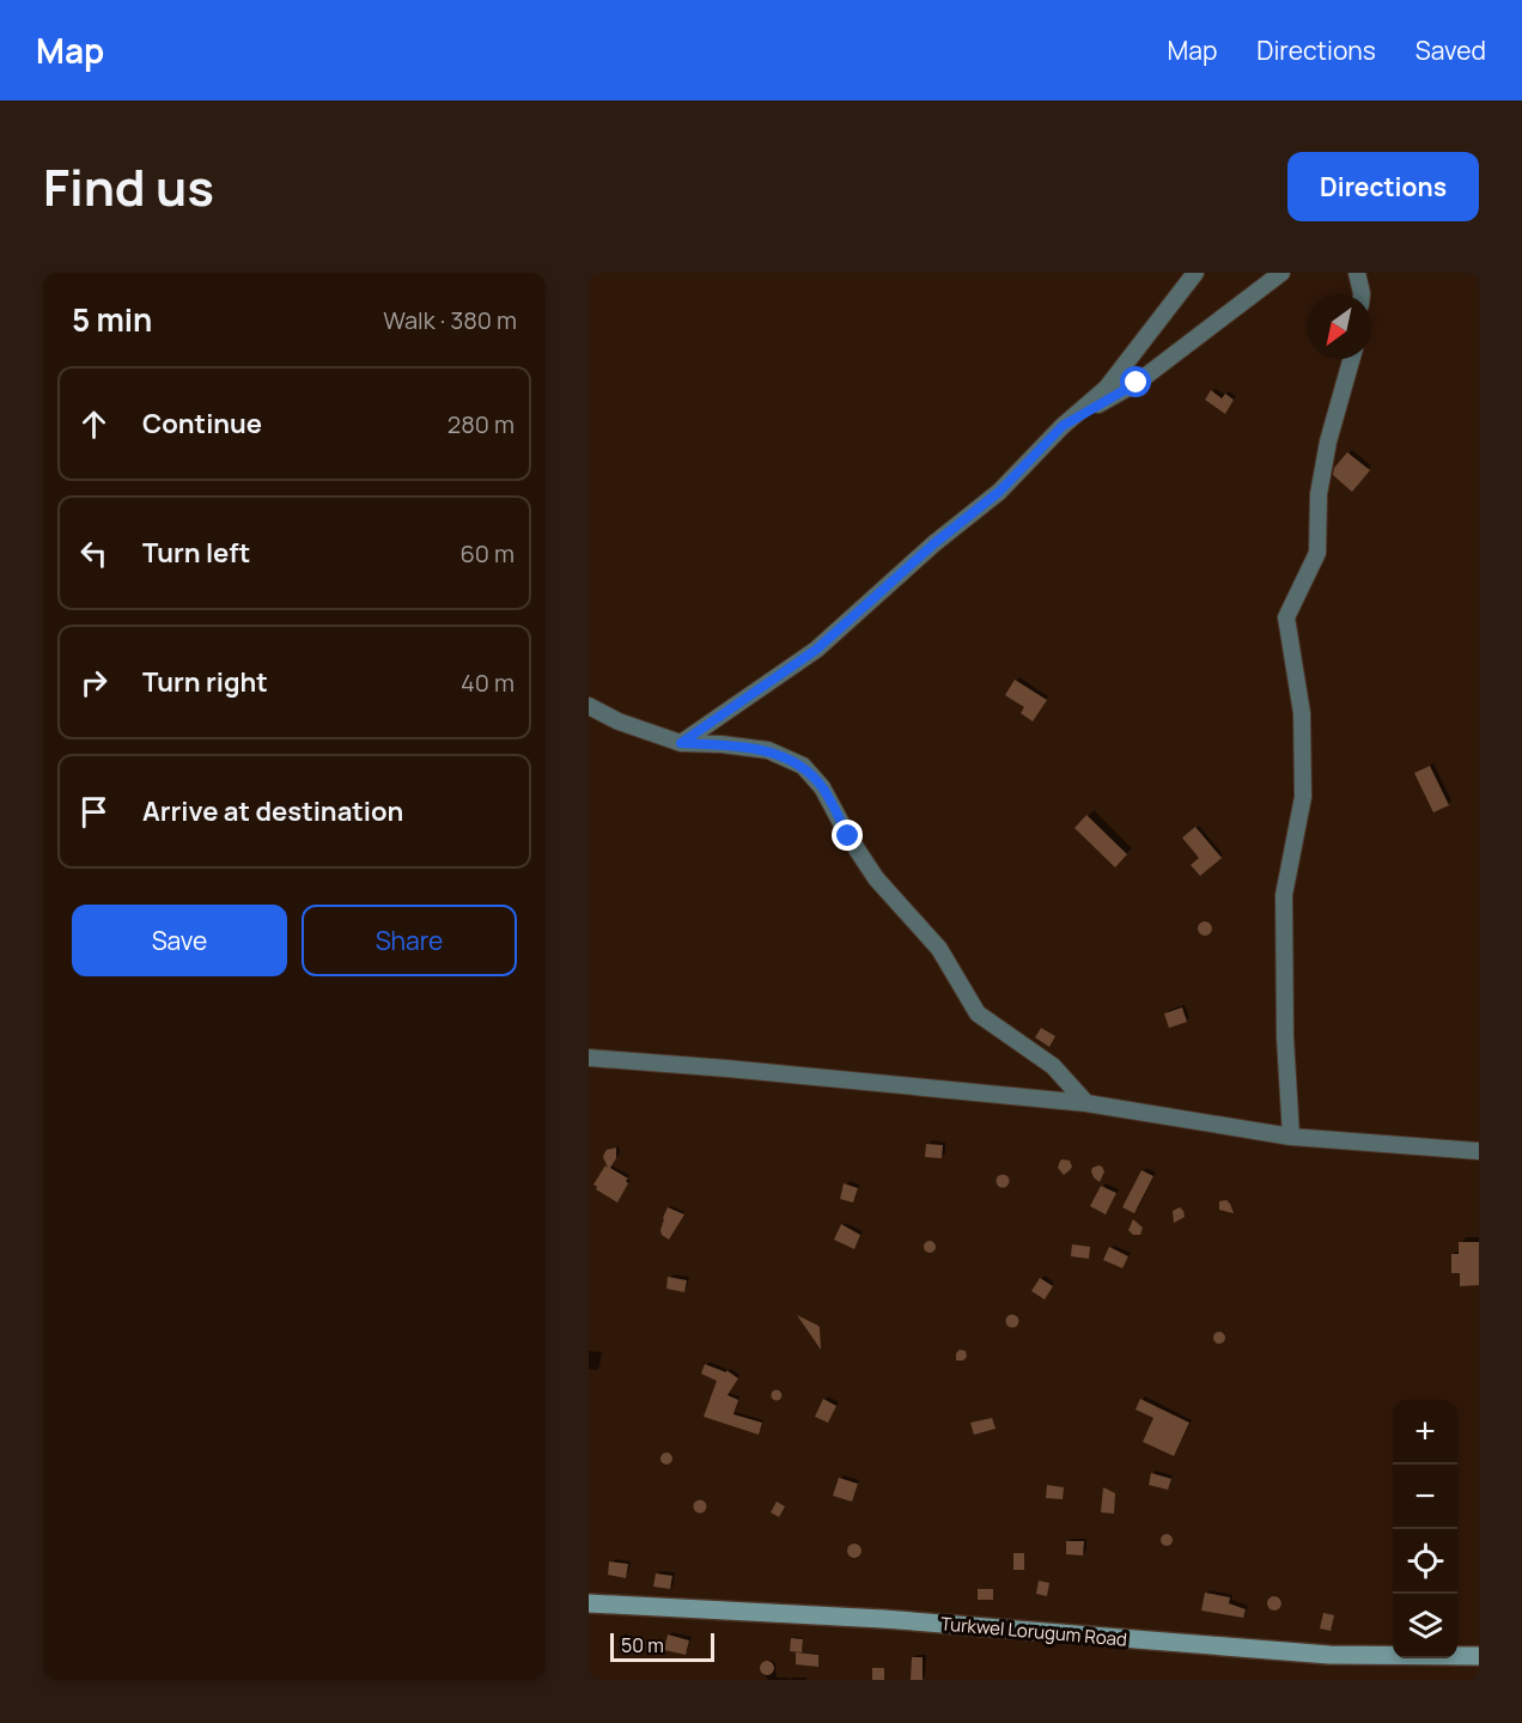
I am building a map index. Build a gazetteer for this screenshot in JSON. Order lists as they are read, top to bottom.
{
  "streets": {
    "main road": ["Turkwel Lorugum Road"]
  },
  "scale_bar": "50 m",
  "north": "bottom left",
  "page": {
    "header": "Map",
    "nav": ["Map", "Directions", "Saved"],
    "title": "Find us",
    "buttons": [
      "Directions",
      ["Save", "Share"]
    ],
    "heading": ["5 min", "Walk · 380 m"],
    "list": [
      ["Continue", "280 m"],
      ["Turn left", "60 m"],
      ["Turn right", "40 m"],
      "Arrive at destination"
    ],
    "map_buttons": ["+", "−"],
    "scale": "50 m"
  }
}
